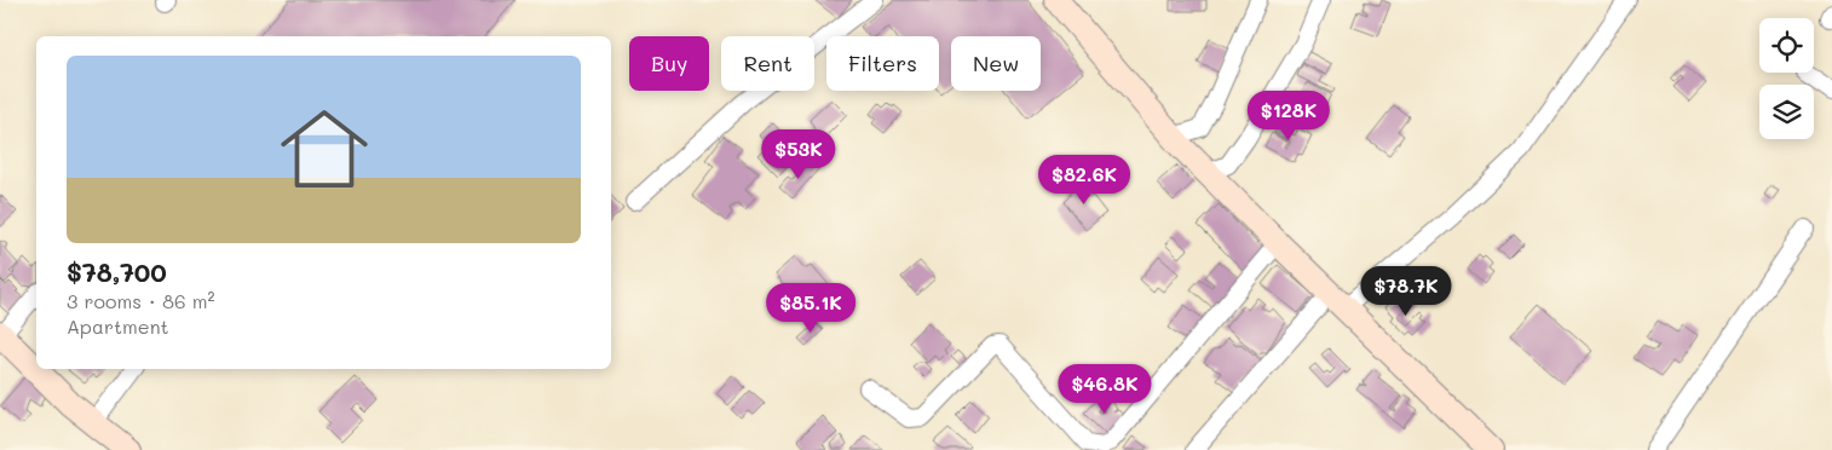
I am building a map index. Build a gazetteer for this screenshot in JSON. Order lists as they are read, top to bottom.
{
  "page": {
    "chip": [
      "Buy",
      "Rent",
      "Filters",
      "New"
    ],
    "list": [
      {
        "name": "$78,700",
        "note": "3 rooms · 86 m² · Apartment"
      }
    ],
    "price": [
      "$128K",
      "$53K",
      "$82.6K",
      "$78.7K",
      "$85.1K",
      "$46.8K"
    ]
  }
}
